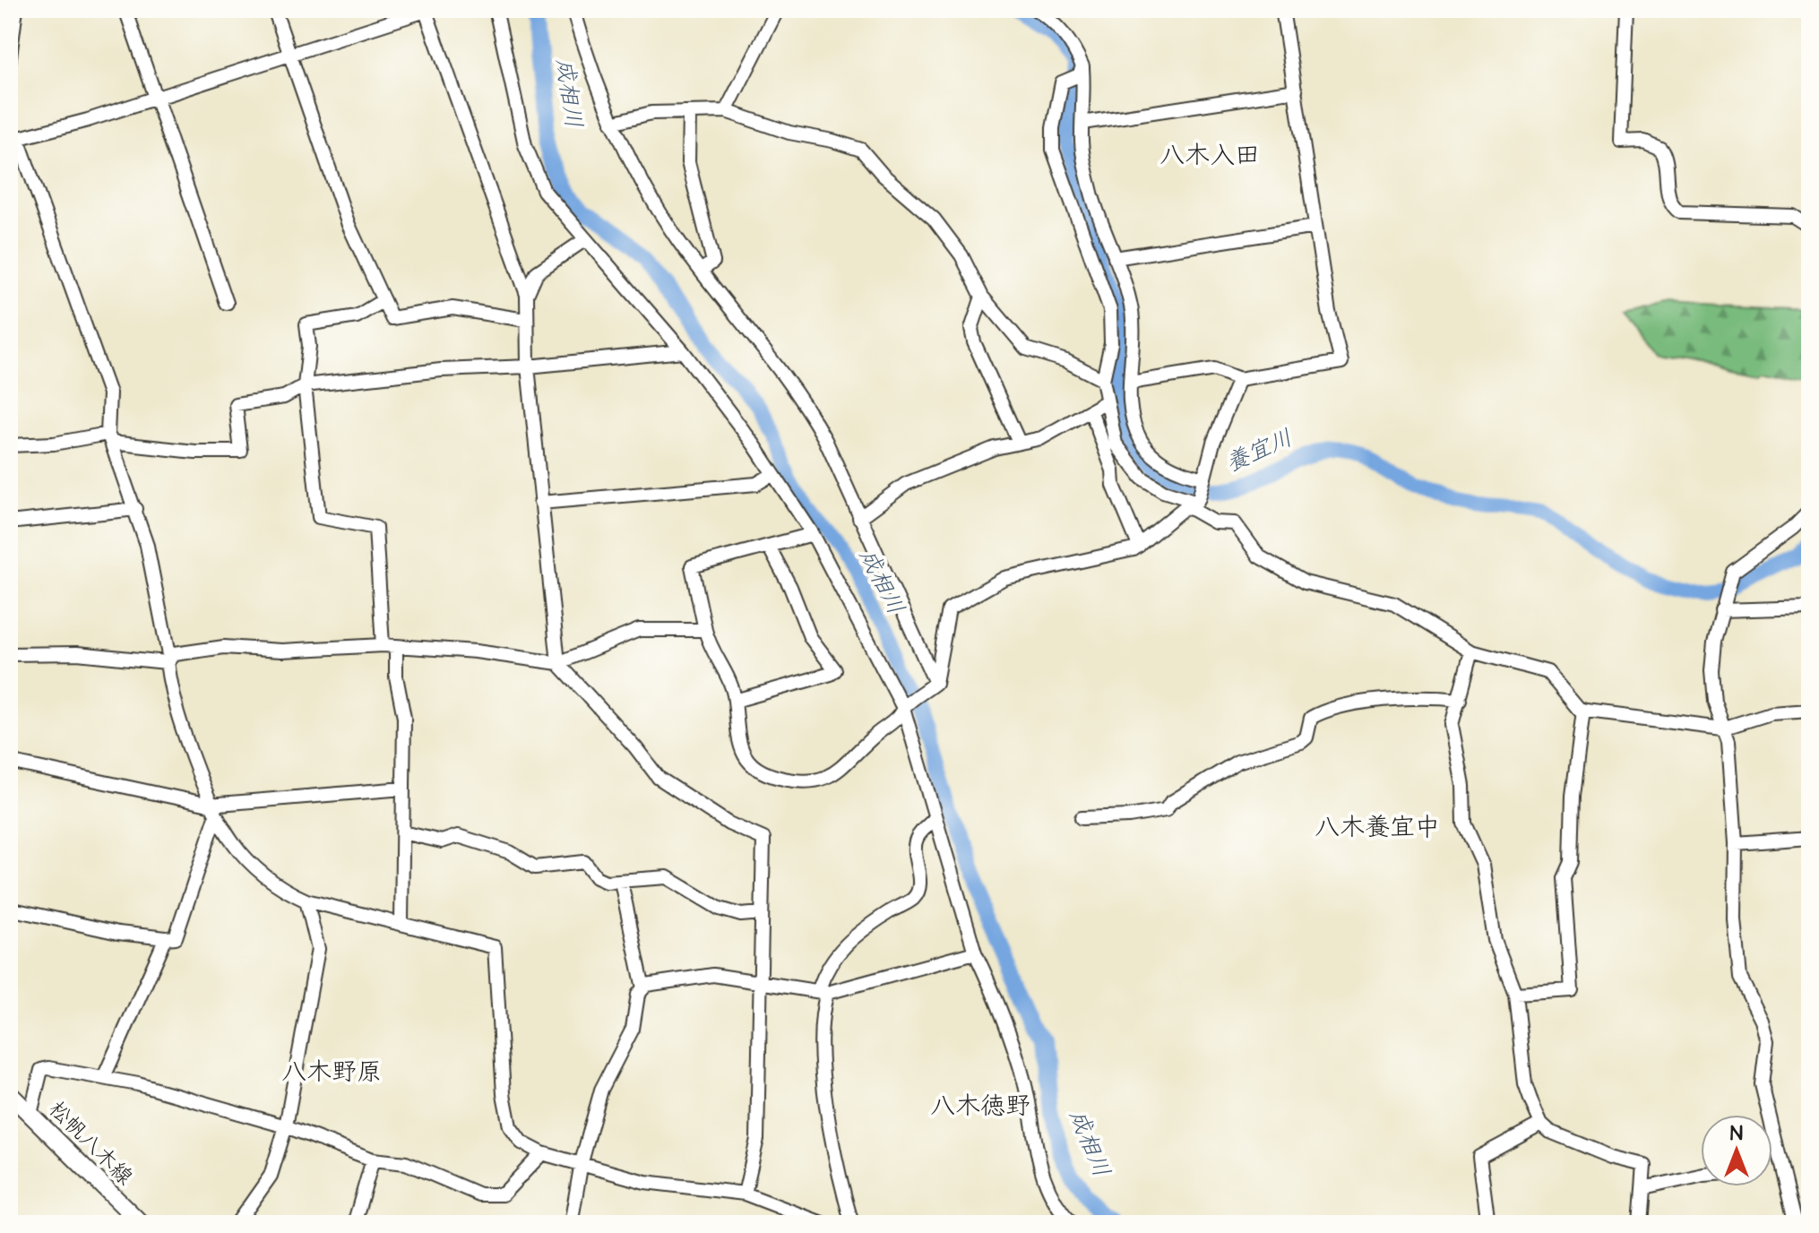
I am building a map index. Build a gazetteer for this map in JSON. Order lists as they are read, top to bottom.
{
  "streets": {
    "main road": ["松帆八木線"]
  },
  "districts": [
    "八木入田",
    "八木養宜中",
    "八木野原",
    "八木徳野"
  ],
  "water": ["成相川", "養宜川"],
  "north": "top"
}
